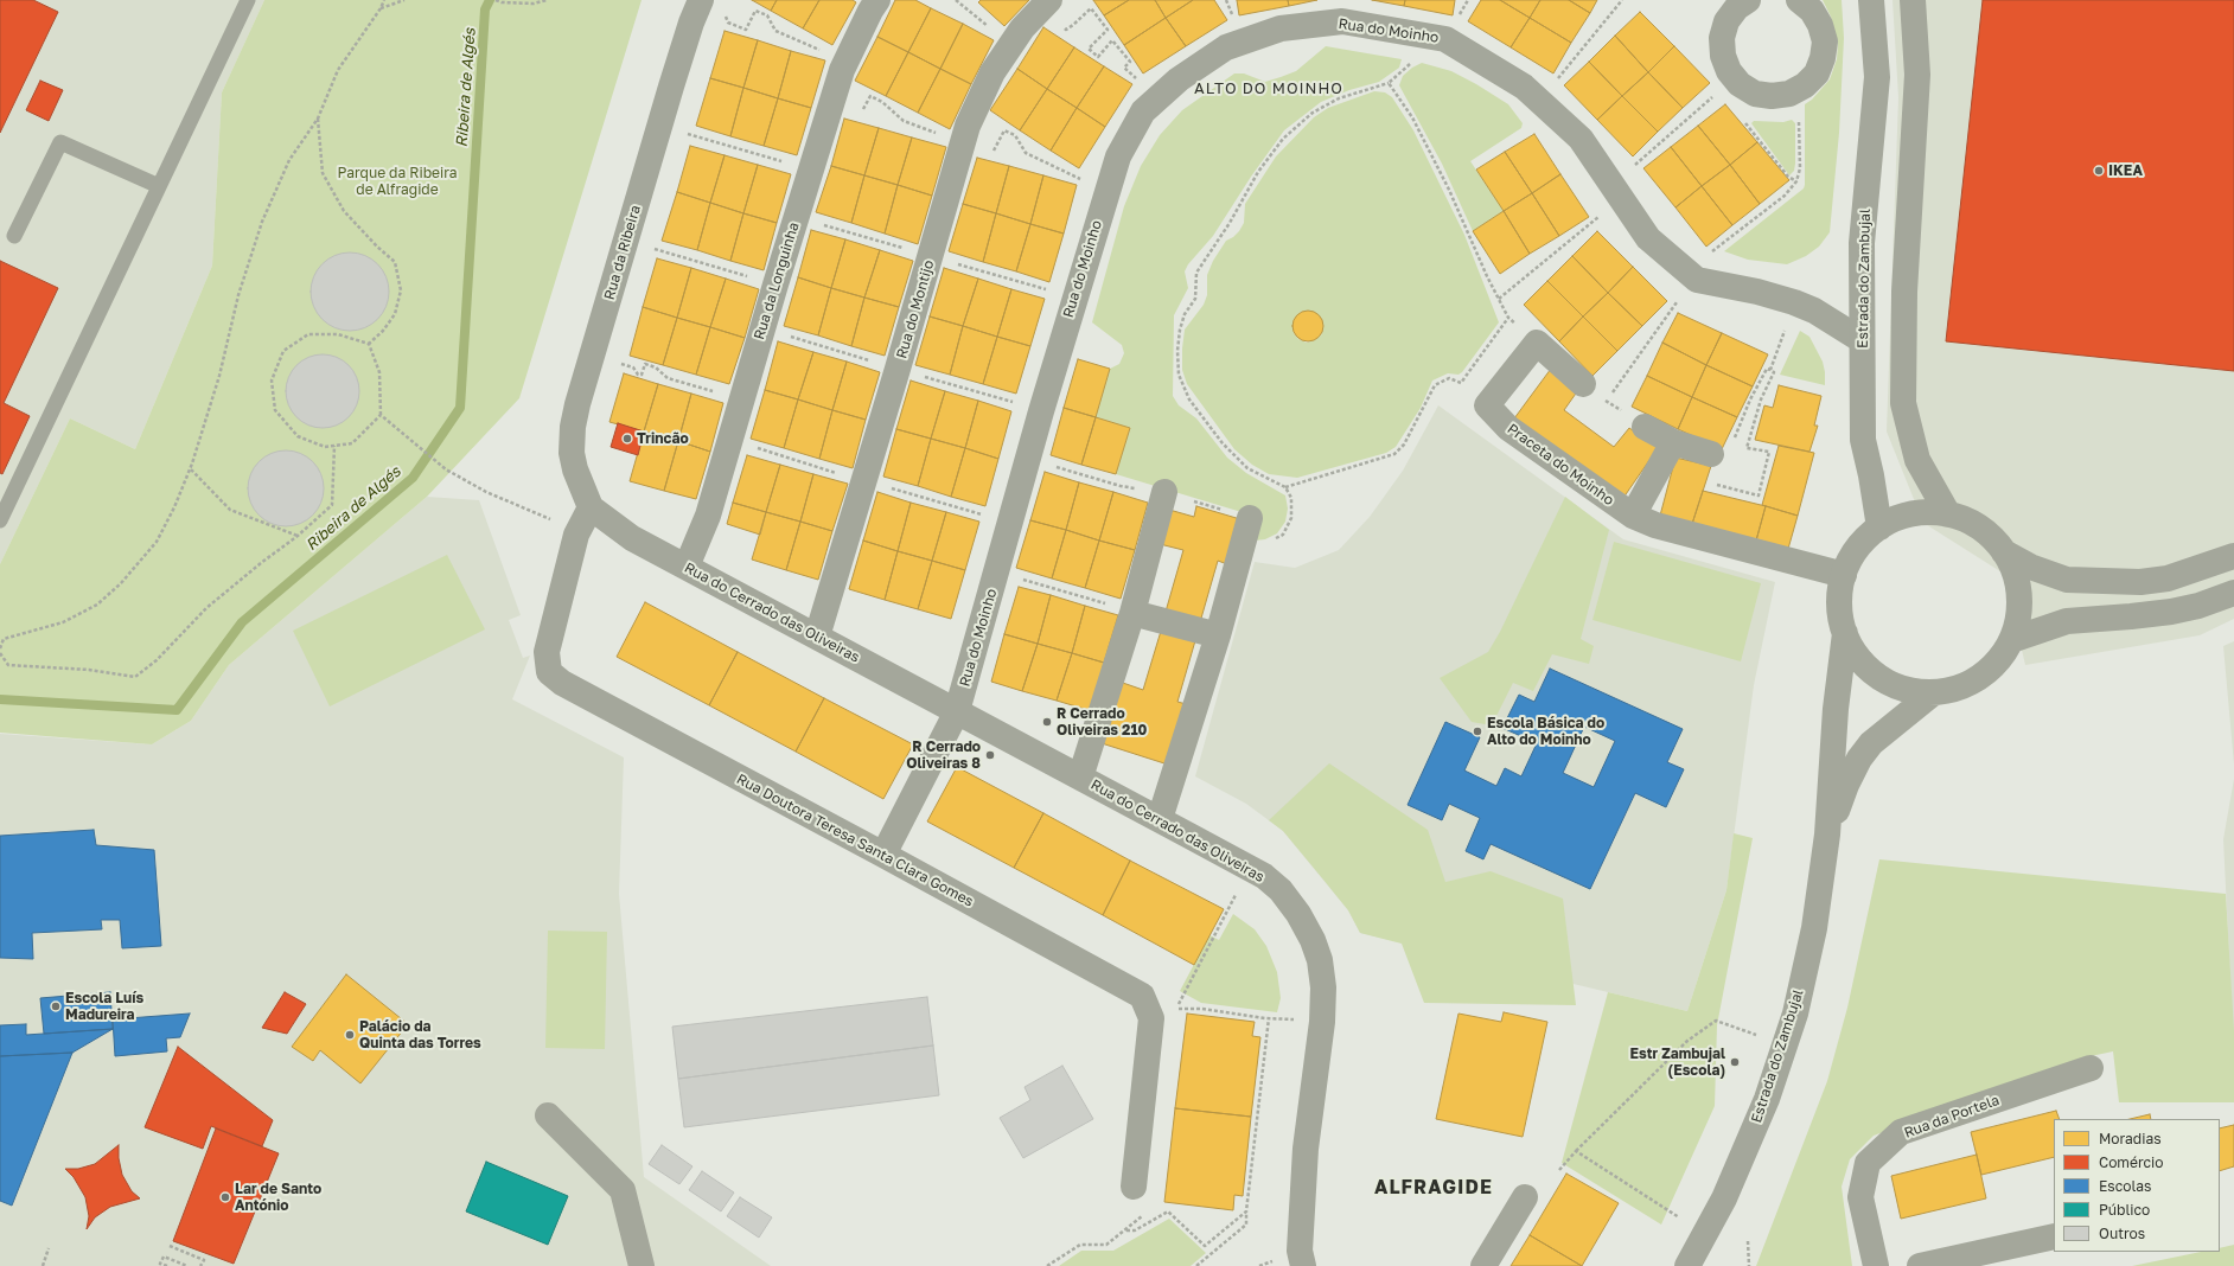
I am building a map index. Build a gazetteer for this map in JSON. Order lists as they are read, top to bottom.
{
  "streets": {
    "street": [
      "Rua do Moinho",
      "Rua da Ribeira",
      "Estrada do Zambujal",
      "Rua da Longuinha",
      "Rua do Montijo",
      "Praceta do Moinho",
      "Rua do Cerrado das Oliveiras",
      "Rua Doutora Teresa Santa Clara Gomes",
      "Rua da Portela"
    ]
  },
  "crossings": [
    ["Rua do Moinho", "Estrada do Zambujal"],
    ["Rua do Moinho", "Rua do Cerrado das Oliveiras"],
    ["Rua da Ribeira", "Rua do Cerrado das Oliveiras"],
    ["Rua da Ribeira", "Rua Doutora Teresa Santa Clara Gomes"],
    ["Rua da Longuinha", "Rua do Cerrado das Oliveiras"],
    ["Rua do Montijo", "Rua do Cerrado das Oliveiras"],
    ["Rua do Cerrado das Oliveiras", "Rua Doutora Teresa Santa Clara Gomes"]
  ],
  "districts": ["ALTO DO MOINHO", "ALFRAGIDE"],
  "water": ["Ribeira de Algés"],
  "parks": ["Parque da Ribeira de Alfragide"],
  "places": [
    "IKEA",
    "Trincão",
    "R Cerrado Oliveiras 210",
    "Escola Básica do Alto do Moinho",
    "R Cerrado Oliveiras 8",
    "Escola Luís Madureira",
    "Palácio da Quinta das Torres",
    "Estr Zambujal (Escola)",
    "Lar de Santo António"
  ],
  "legend": [
    "Moradias",
    "Comércio",
    "Escolas",
    "Público",
    "Outros"
  ]
}
